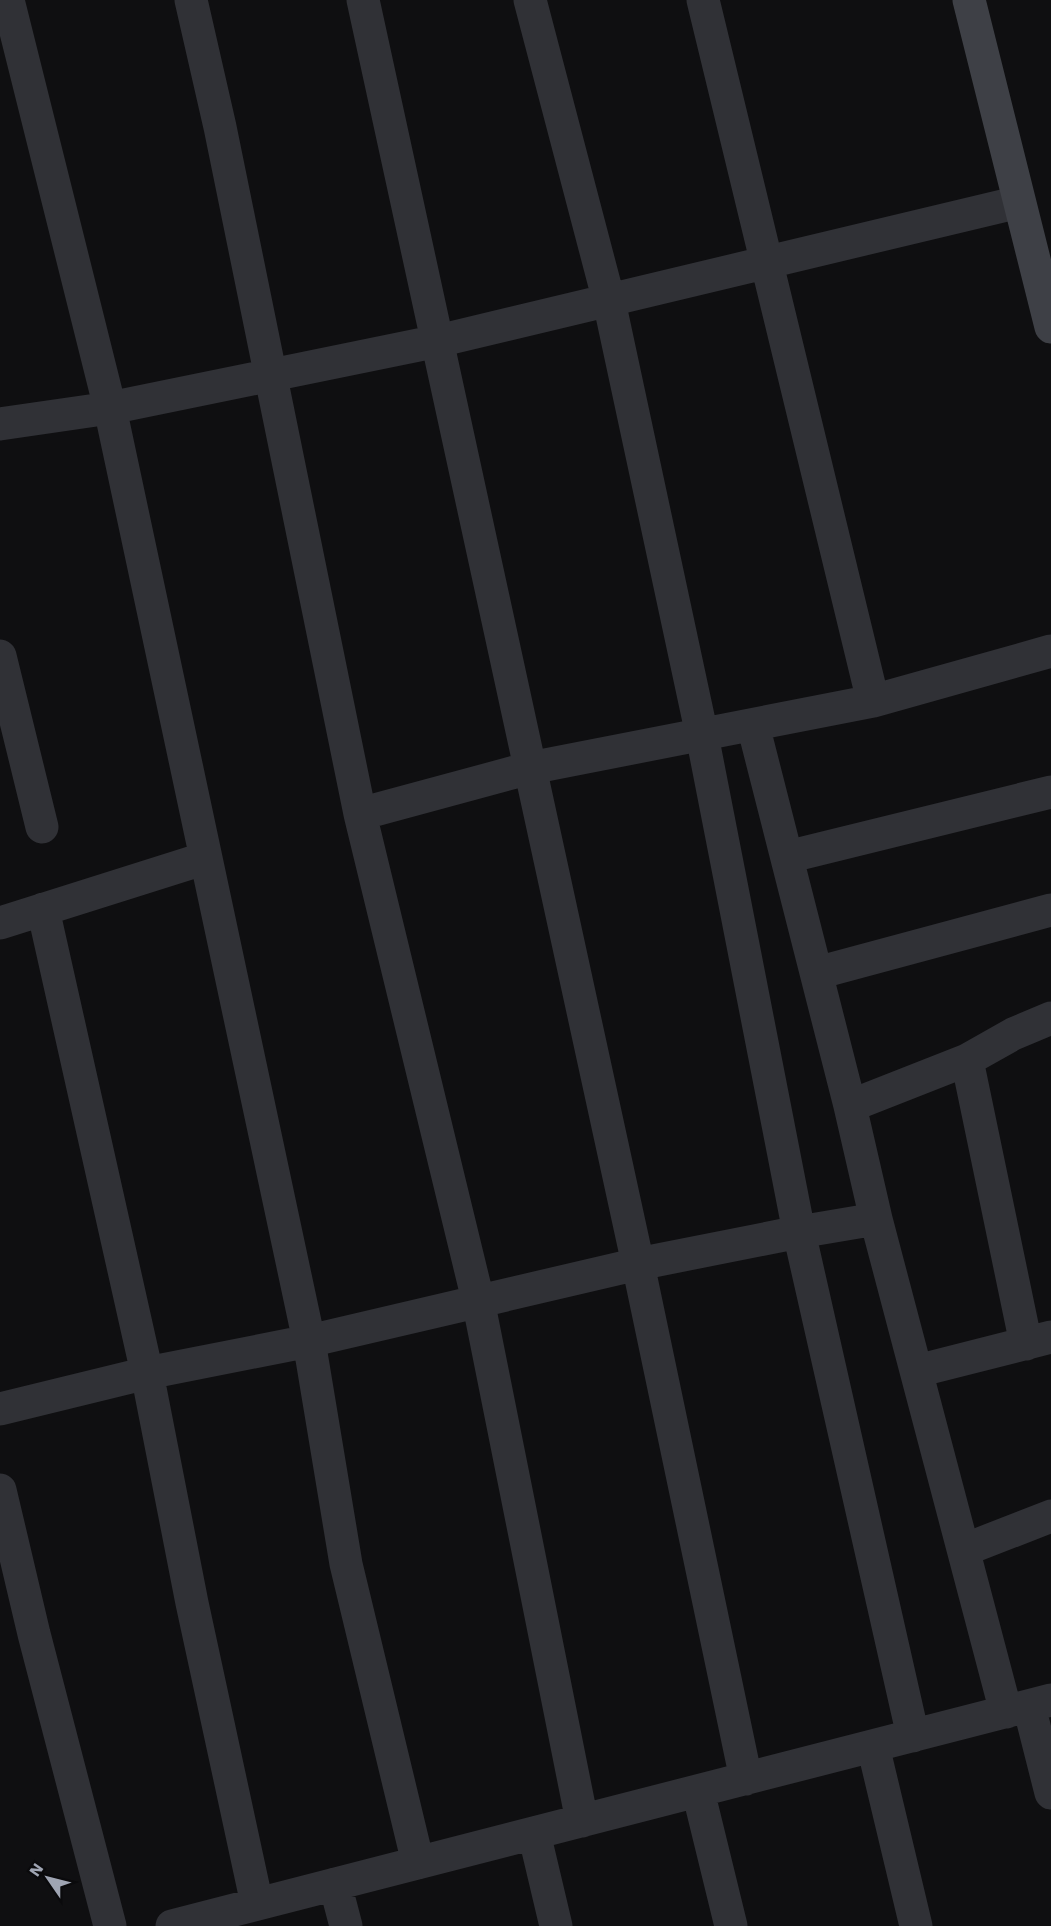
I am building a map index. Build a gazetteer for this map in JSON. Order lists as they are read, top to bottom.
{
  "north": "top left"
}
